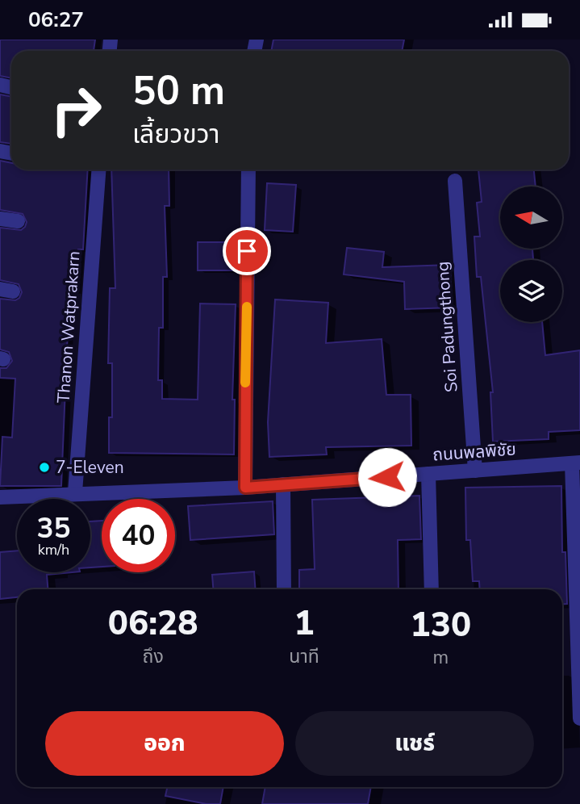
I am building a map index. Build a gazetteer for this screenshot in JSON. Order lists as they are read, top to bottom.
{
  "streets": {
    "street": ["Thanon Watprakarn", "Soi Padungthong", "ถนนพลพิชัย"]
  },
  "crossings": [
    ["Thanon Watprakarn", "ถนนพลพิชัย"],
    ["Soi Padungthong", "ถนนพลพิชัย"]
  ],
  "places": ["7-Eleven"],
  "north": "left",
  "page": {
    "status": "06:27",
    "turn": ["50 m", "เลี้ยวขวา"],
    "speed": "35 km/h",
    "limit": "40",
    "eta": [
      "06:28",
      "ถึง",
      "1",
      "นาที",
      "130",
      "m"
    ],
    "buttons": ["ออก", "แชร์"]
  }
}
